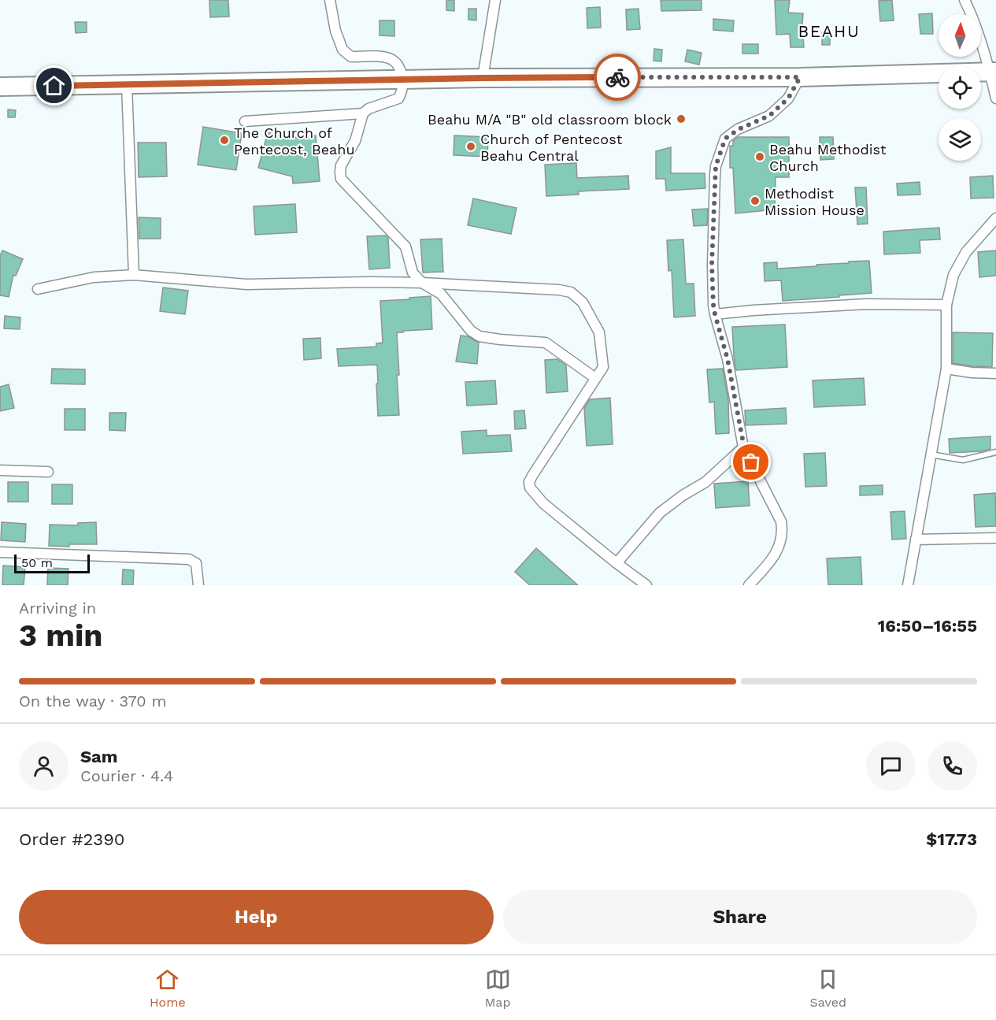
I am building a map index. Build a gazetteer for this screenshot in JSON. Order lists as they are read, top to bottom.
{
  "districts": ["BEAHU"],
  "places": [
    "Beahu M/A \"B\" old classroom block",
    "The Church of Pentecost, Beahu",
    "Church of Pentecost Beahu Central",
    "Beahu Methodist Church",
    "Methodist Mission House"
  ],
  "scale_bar": "50 m",
  "north": "top",
  "page": {
    "scale": "50 m",
    "heading": ["3 min", "Arriving in", "16:50–16:55"],
    "panel": [
      "Sam",
      "Courier · 4.4",
      "Order #2390",
      "$17.73"
    ],
    "bar": "On the way · 370 m",
    "buttons": ["Help", "Share"],
    "tabs": ["Home", "Map", "Saved"]
  }
}
